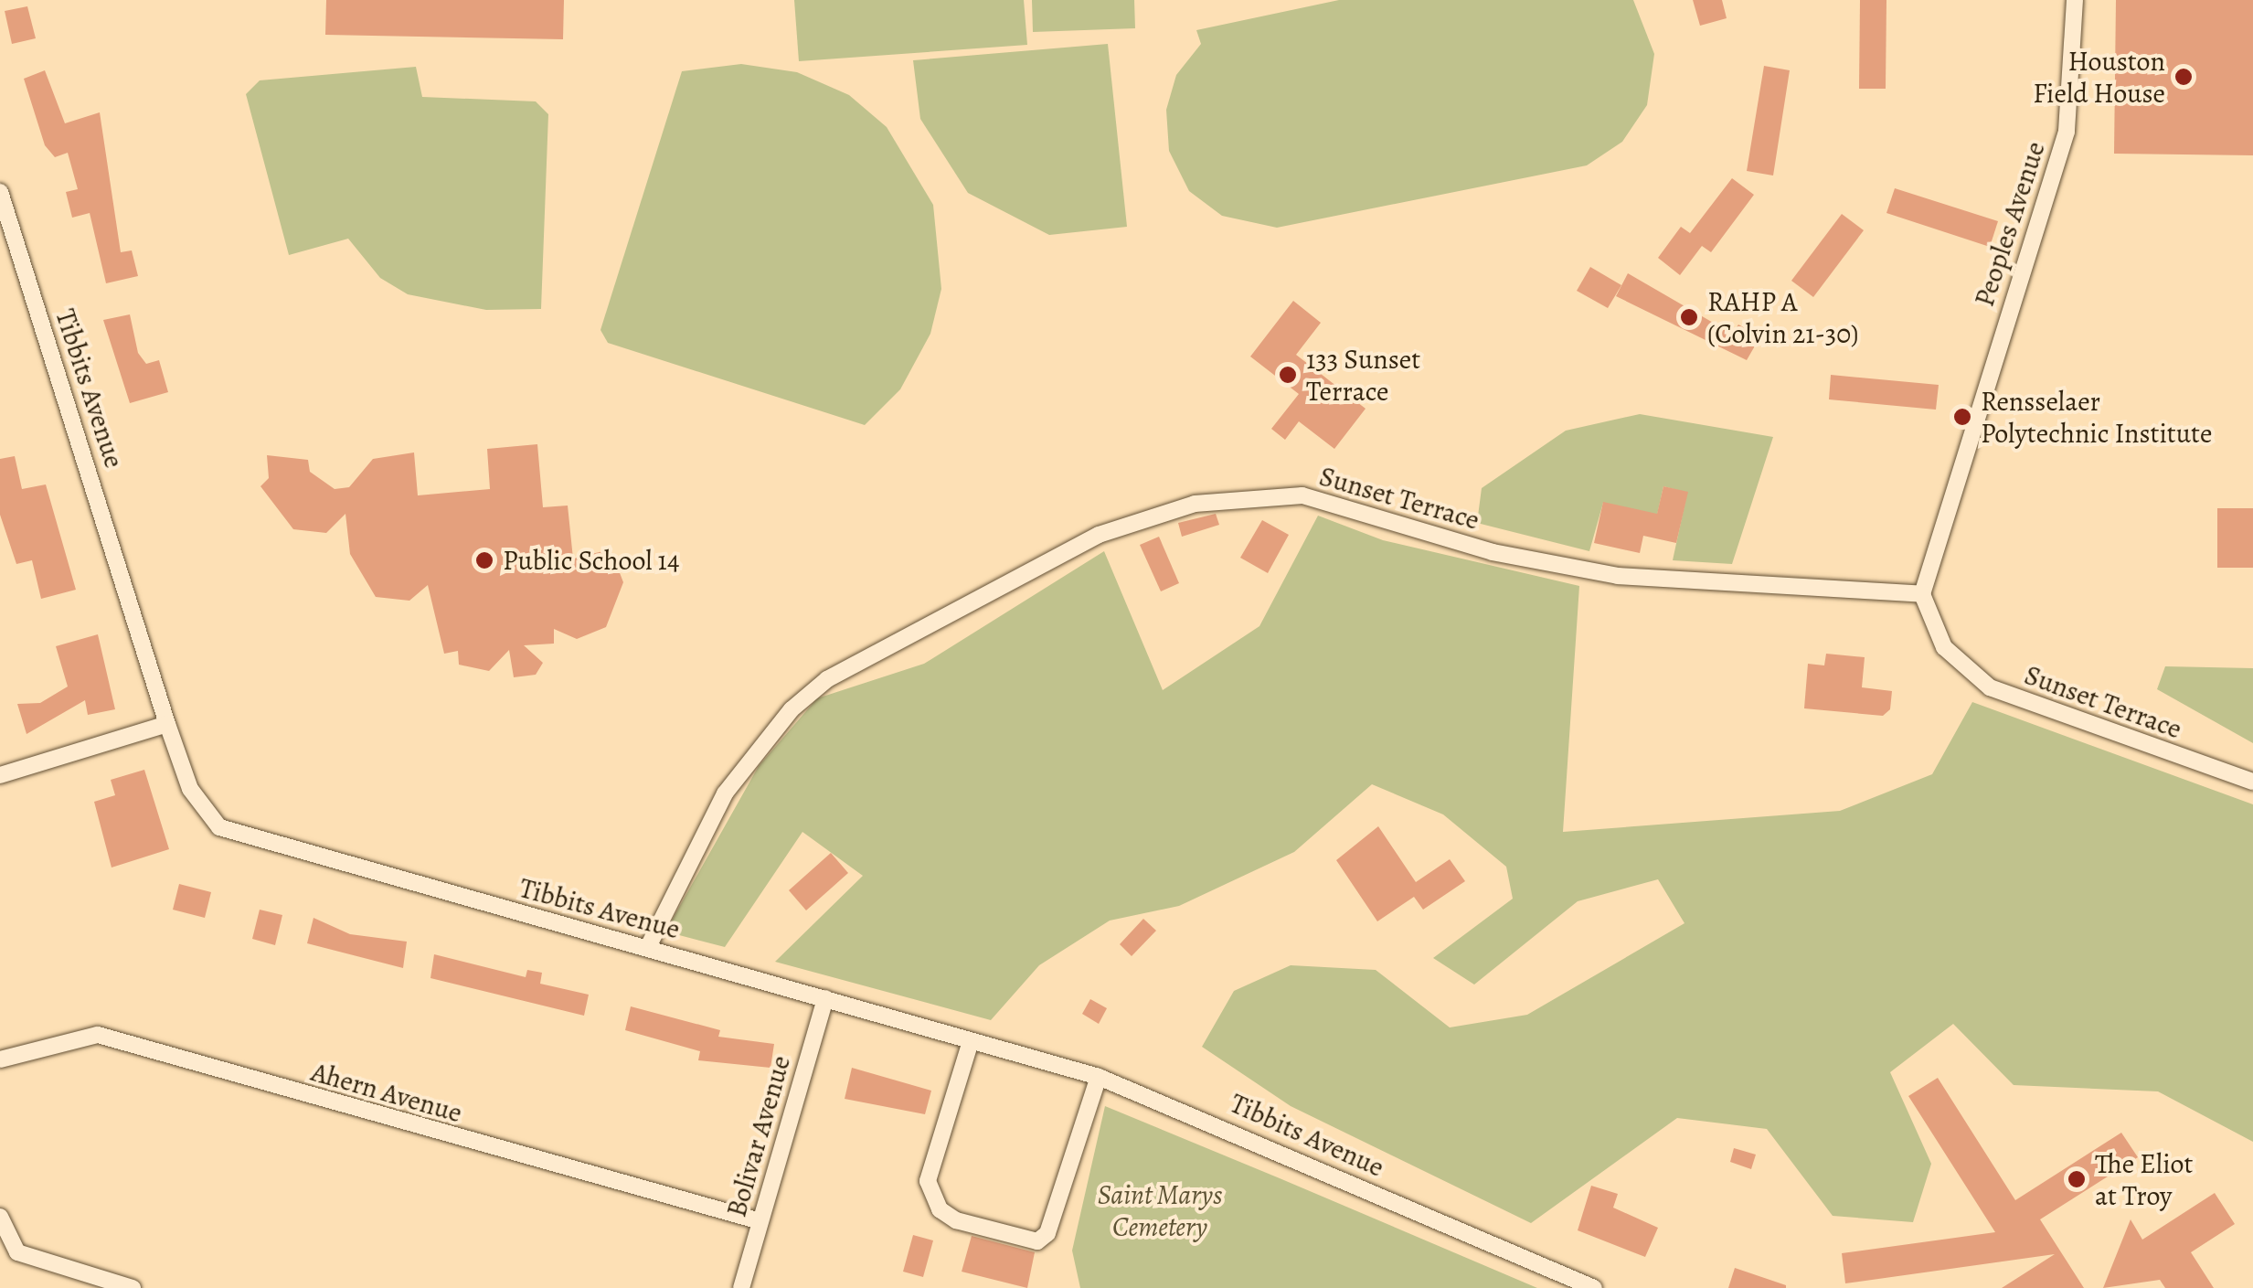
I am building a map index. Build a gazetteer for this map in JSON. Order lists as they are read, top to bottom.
{
  "streets": {
    "street": [
      "Peoples Avenue",
      "Tibbits Avenue",
      "Sunset Terrace",
      "Ahern Avenue",
      "Bolivar Avenue"
    ]
  },
  "crossings": [
    ["Peoples Avenue", "Sunset Terrace"],
    ["Tibbits Avenue", "Sunset Terrace"],
    ["Tibbits Avenue", "Bolivar Avenue"],
    ["Ahern Avenue", "Bolivar Avenue"]
  ],
  "parks": ["Saint Marys Cemetery"],
  "places": [
    "Houston Field House",
    "RAHP A (Colvin 21-30)",
    "133 Sunset Terrace",
    "Rensselaer Polytechnic Institute",
    "Public School 14",
    "The Eliot at Troy"
  ]
}
